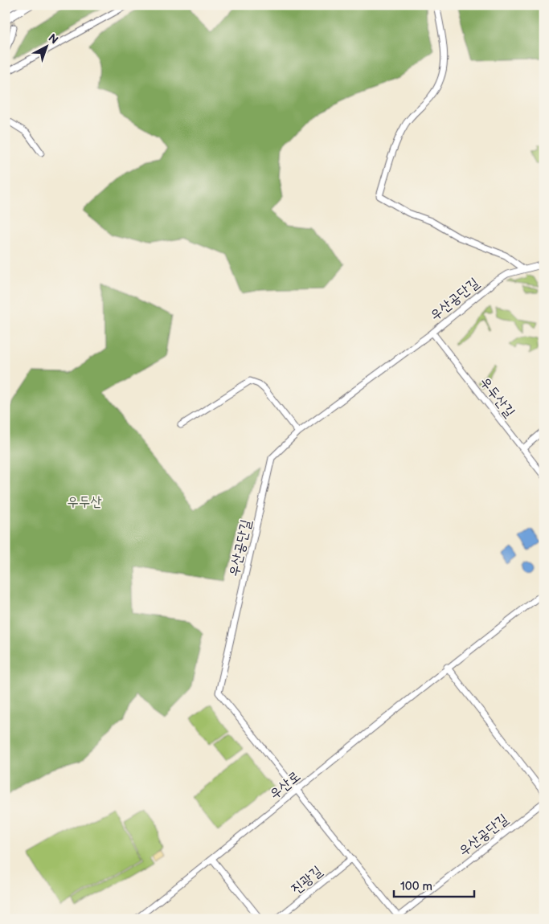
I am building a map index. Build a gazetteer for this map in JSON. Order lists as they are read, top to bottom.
{
  "streets": {
    "street": [
      "우산공단길",
      "우두산길",
      "우산로",
      "진광길"
    ]
  },
  "crossings": [
    ["우산공단길", "우두산길"],
    ["우산공단길", "우산로"],
    ["우산공단길", "진광길"]
  ],
  "parks": ["우두산"],
  "scale_bar": "100 m",
  "north": "top right"
}
